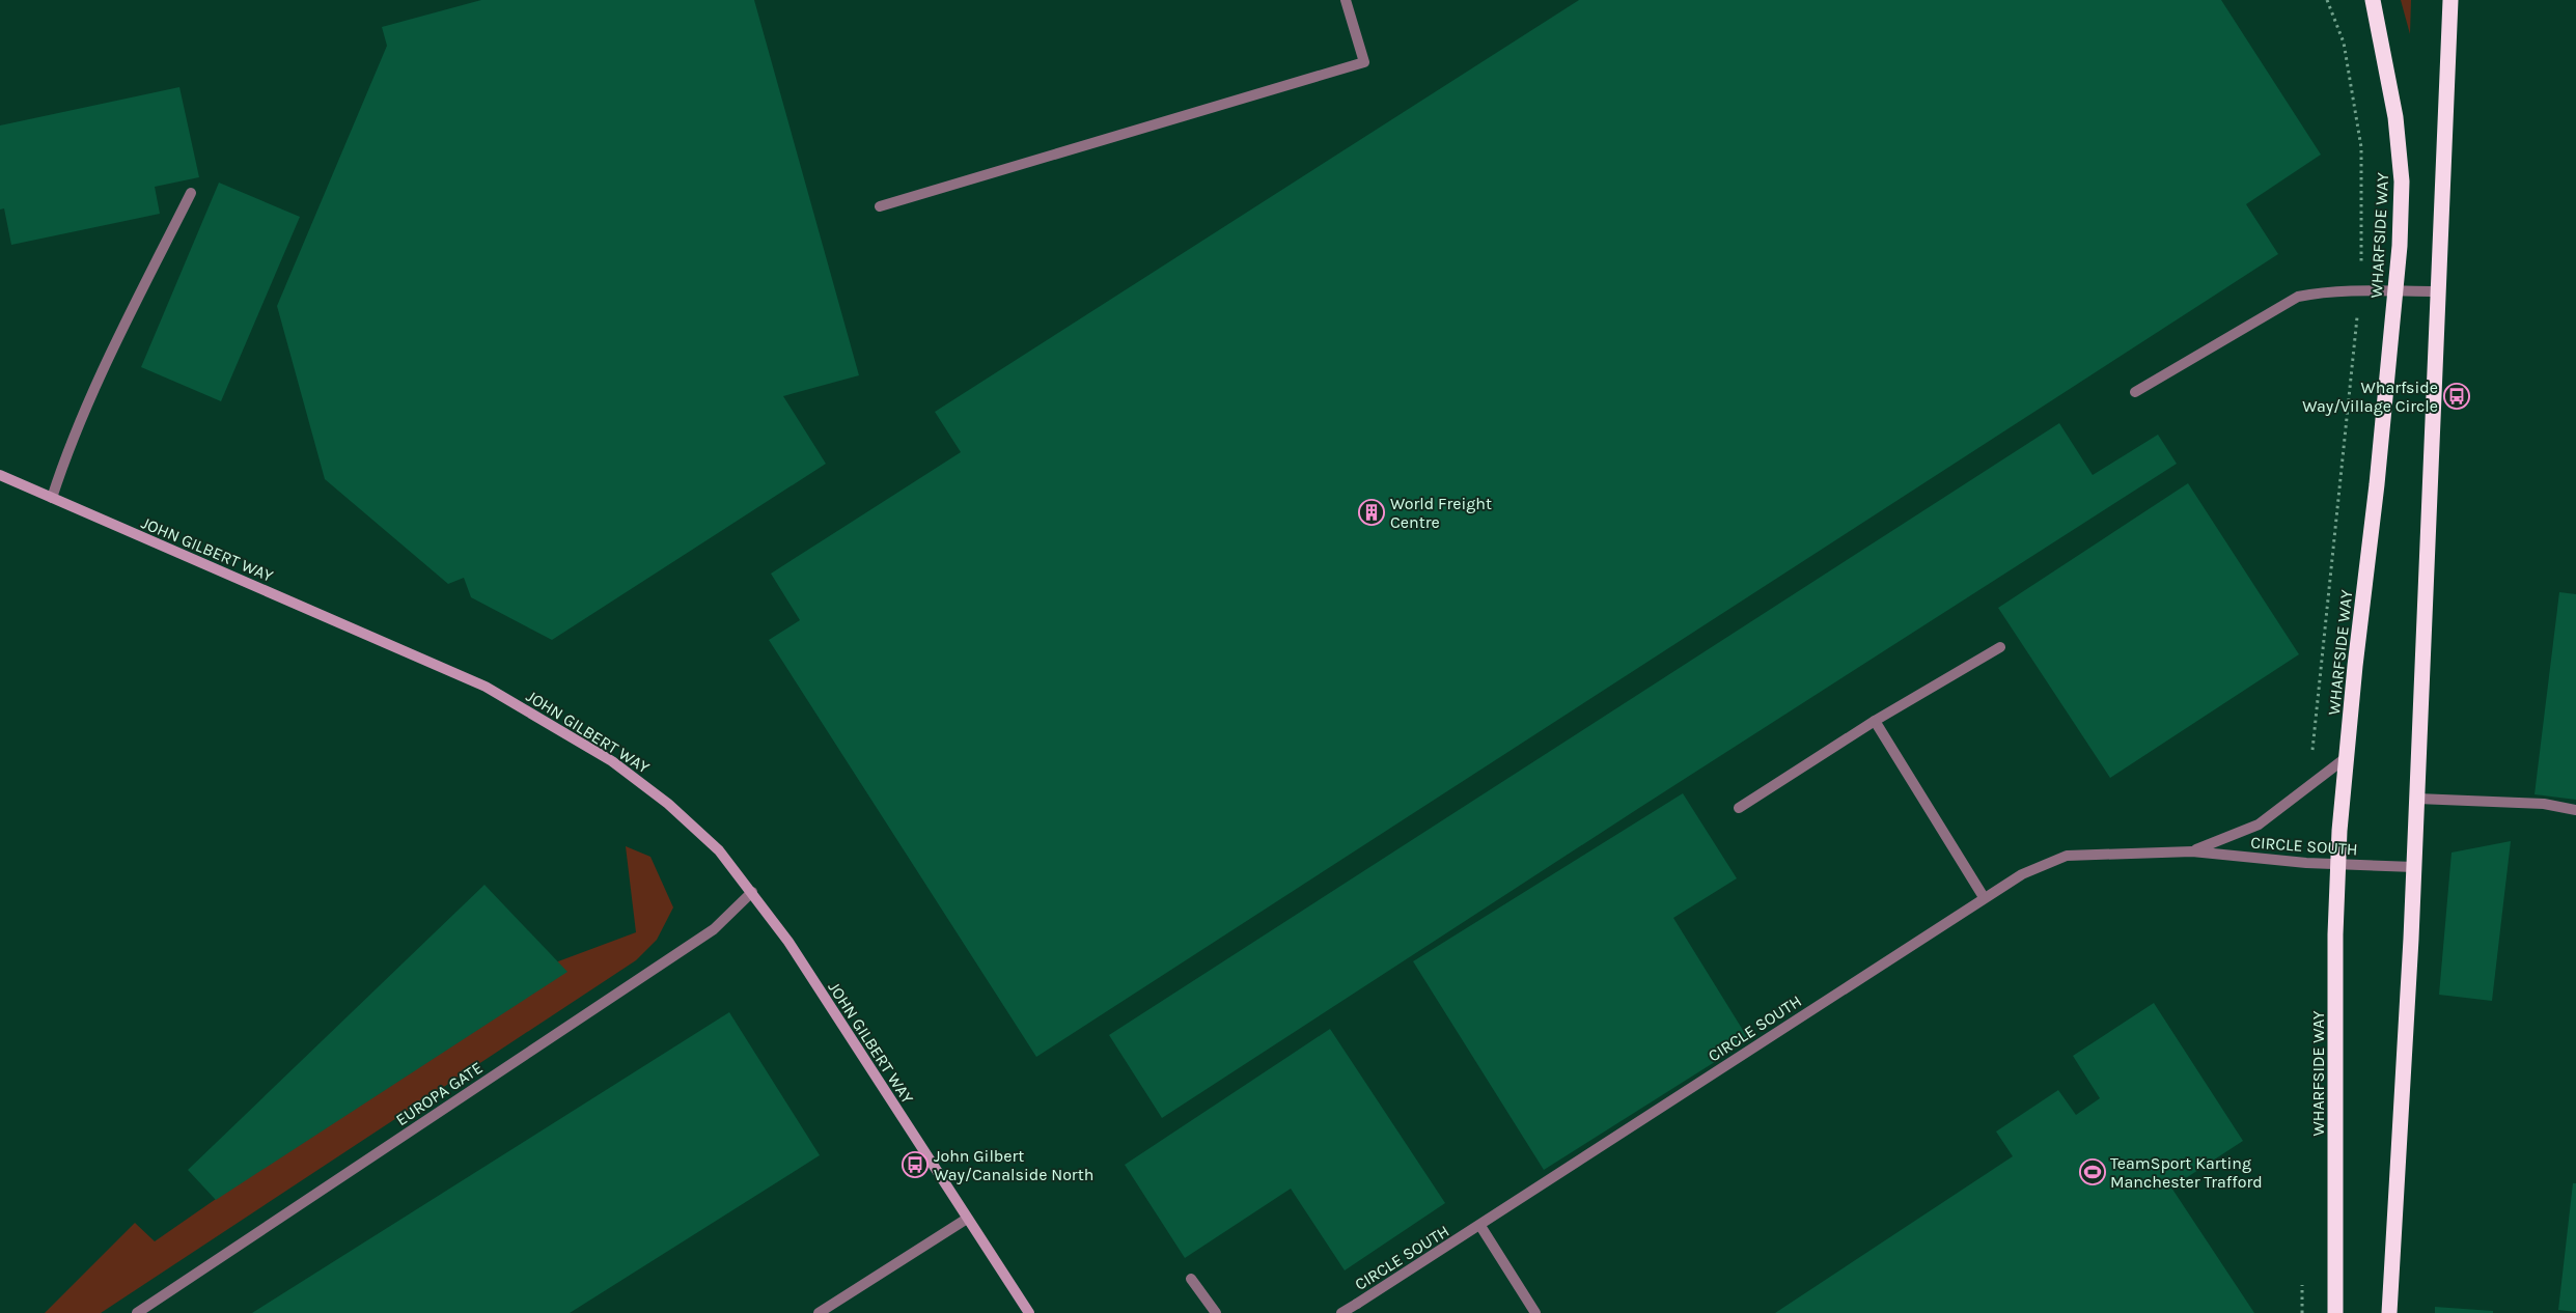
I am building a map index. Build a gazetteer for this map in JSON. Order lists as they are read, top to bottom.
{
  "streets": {
    "highway": ["WHARFSIDE WAY"],
    "street": ["JOHN GILBERT WAY", "CIRCLE SOUTH", "EUROPA GATE"]
  },
  "crossings": [
    ["WHARFSIDE WAY", "CIRCLE SOUTH"],
    ["JOHN GILBERT WAY", "EUROPA GATE"]
  ],
  "places": {
    "bus stop": ["Wharfside Way/Village Circle", "John Gilbert Way/Canalside North"],
    "building": ["World Freight Centre"],
    "sports": ["TeamSport Karting Manchester Trafford"]
  }
}
